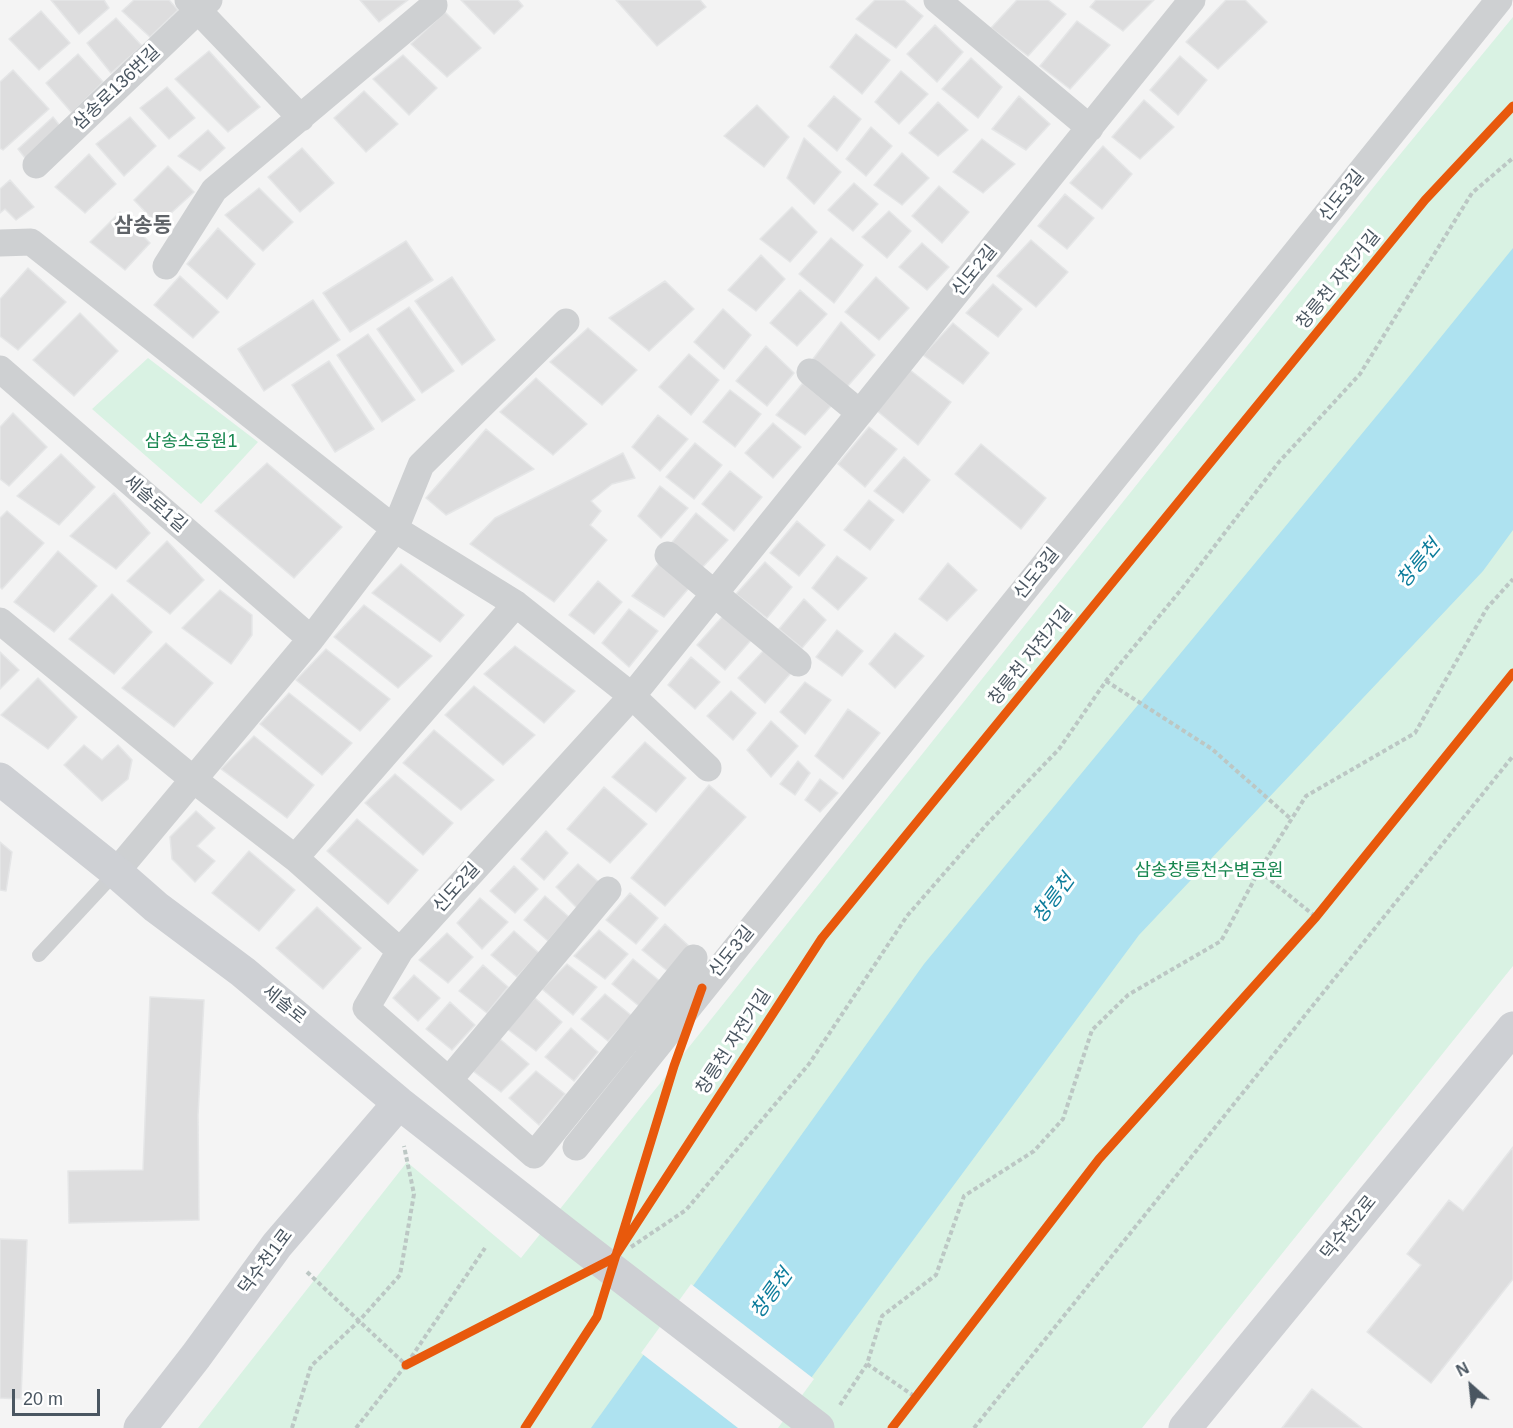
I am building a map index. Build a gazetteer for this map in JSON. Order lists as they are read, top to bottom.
{
  "streets": {
    "street": [
      "삼송로136번길",
      "신도3길",
      "신도2길",
      "세솔로1길",
      "세솔로",
      "덕수천2로",
      "덕수천1로"
    ],
    "cycle path": ["창릉천 자전거길"]
  },
  "crossings": [
    ["신도3길", "신도2길"],
    ["세솔로", "덕수천1로"]
  ],
  "districts": ["삼송동"],
  "water": ["창릉천"],
  "parks": ["삼송소공원1", "삼송창릉천수변공원"],
  "scale_bar": "20 m",
  "north": "top left"
}
